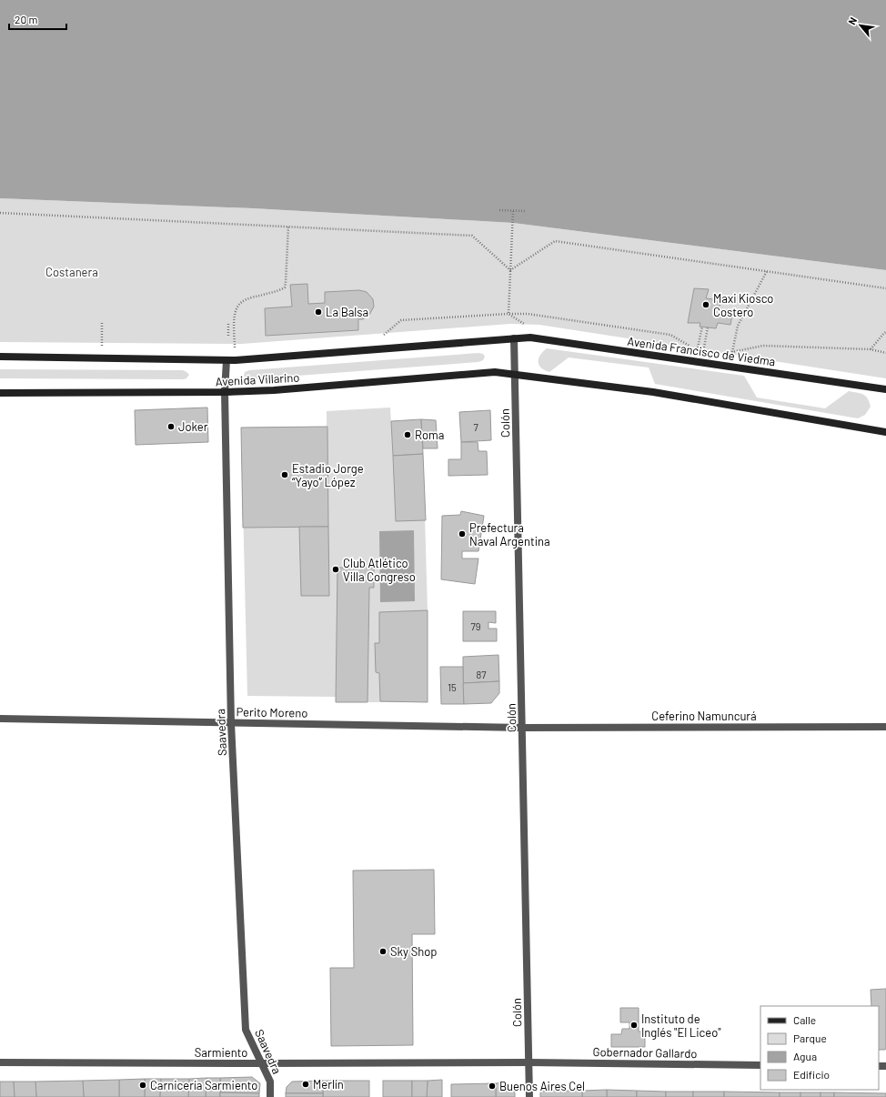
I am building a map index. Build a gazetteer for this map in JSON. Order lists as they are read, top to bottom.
{
  "streets": {
    "main road": ["Avenida Francisco de Viedma", "Avenida Villarino"],
    "street": [
      "Colón",
      "Perito Moreno",
      "Ceferino Namuncurá",
      "Saavedra",
      "Sarmiento",
      "Gobernador Gallardo"
    ]
  },
  "crossings": [
    ["Avenida Francisco de Viedma", "Avenida Villarino"],
    ["Avenida Francisco de Viedma", "Colón"],
    ["Avenida Villarino", "Colón"],
    ["Avenida Villarino", "Saavedra"],
    ["Colón", "Perito Moreno"],
    ["Colón", "Ceferino Namuncurá"],
    ["Colón", "Sarmiento"],
    ["Colón", "Gobernador Gallardo"],
    ["Perito Moreno", "Ceferino Namuncurá"],
    ["Perito Moreno", "Saavedra"],
    ["Saavedra", "Sarmiento"],
    ["Sarmiento", "Gobernador Gallardo"]
  ],
  "parks": ["Costanera"],
  "places": [
    "Maxi Kiosco Costero",
    "La Balsa",
    "Joker",
    "Roma",
    "Estadio Jorge “Yayo” López",
    "Prefectura Naval Argentina",
    "Club Atlético Villa Congreso",
    "Sky Shop",
    "Instituto de Inglés \"El Liceo\"",
    "Merlín",
    "Carnicería Sarmiento",
    "Buenos Aires Cel"
  ],
  "house_numbers": [
    "7",
    "79",
    "87",
    "15"
  ],
  "legend": [
    "Calle",
    "Parque",
    "Agua",
    "Edificio"
  ],
  "scale_bar": "20 m",
  "north": "top left"
}
